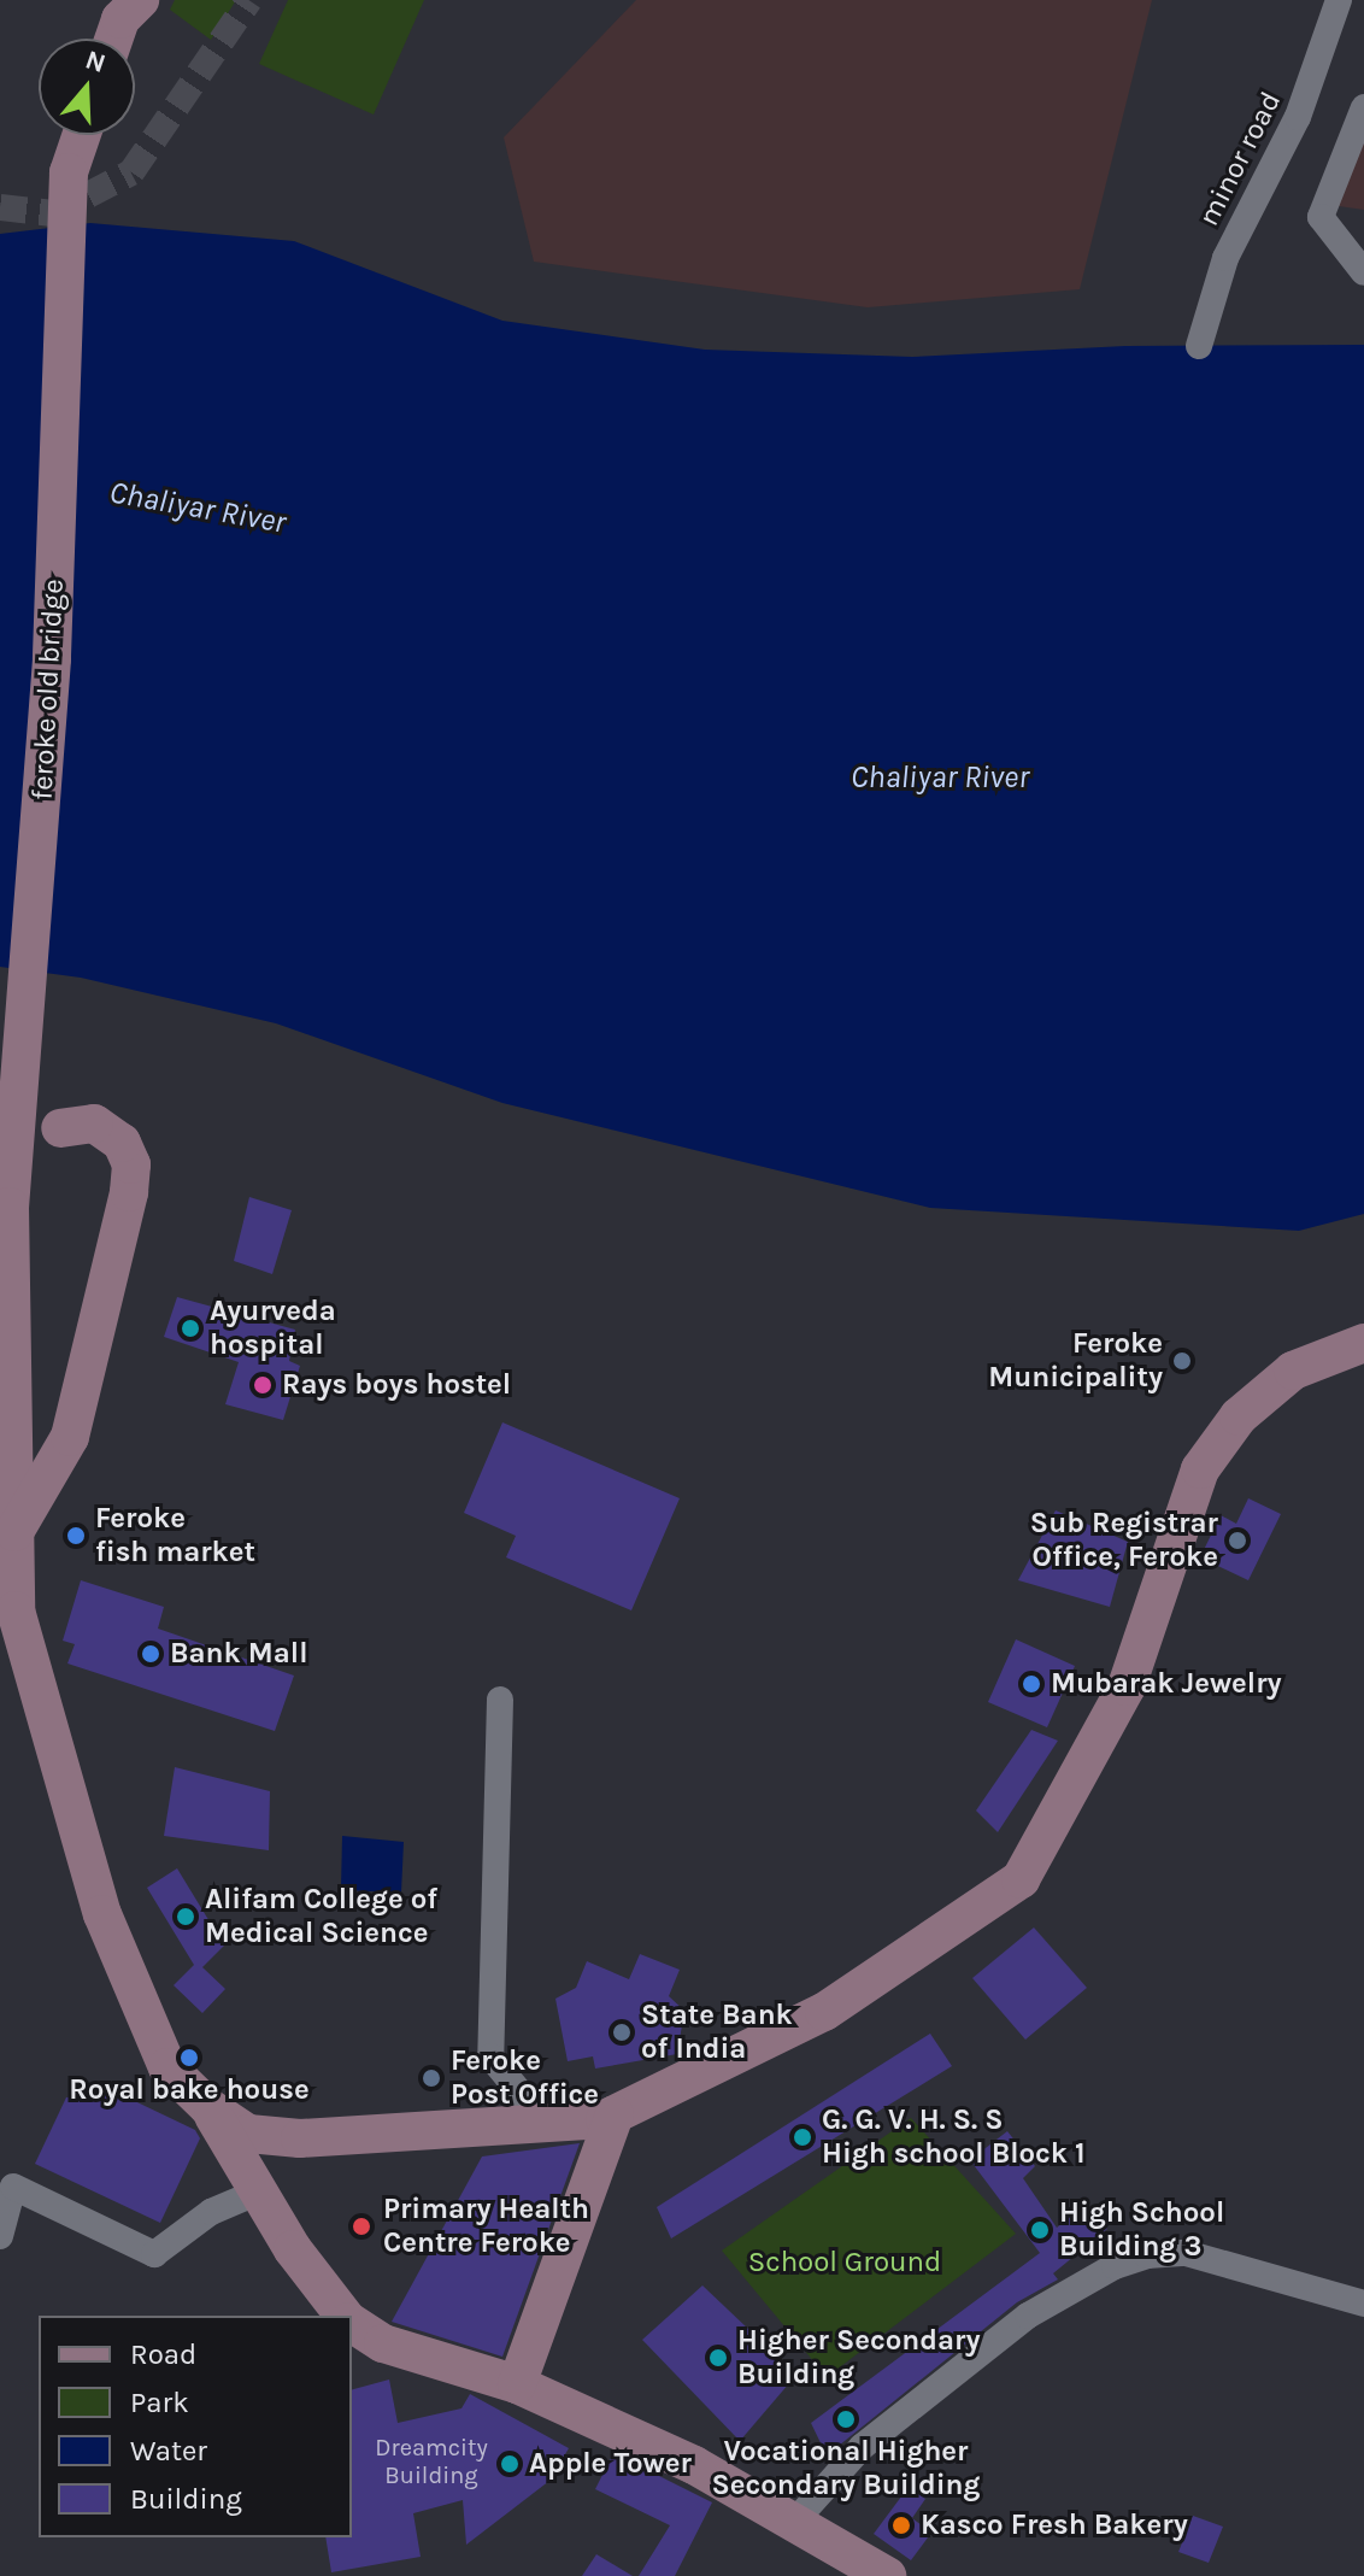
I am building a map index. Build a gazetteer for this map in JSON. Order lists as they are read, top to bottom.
{
  "streets": {
    "main road": ["feroke old bridge"],
    "street": ["minor road"]
  },
  "water": ["Chaliyar River"],
  "parks": ["School Ground"],
  "places": [
    "Ayurveda hospital",
    "Feroke Municipality",
    "Rays boys hostel",
    "Feroke fish market",
    "Sub Registrar Office, Feroke",
    "Bank Mall",
    "Mubarak Jewelry",
    "Alifam College of Medical Science",
    "State Bank of India",
    "Royal bake house",
    "Feroke Post Office",
    "G. G. V. H. S. S High school Block 1",
    "Primary Health Centre Feroke",
    "High School Building 3",
    "Higher Secondary Building",
    "Vocational Higher Secondary Building",
    "Apple Tower",
    "Kasco Fresh Bakery"
  ],
  "house_numbers": ["Dreamcity Building"],
  "legend": [
    "Road",
    "Park",
    "Water",
    "Building"
  ],
  "north": "top"
}
